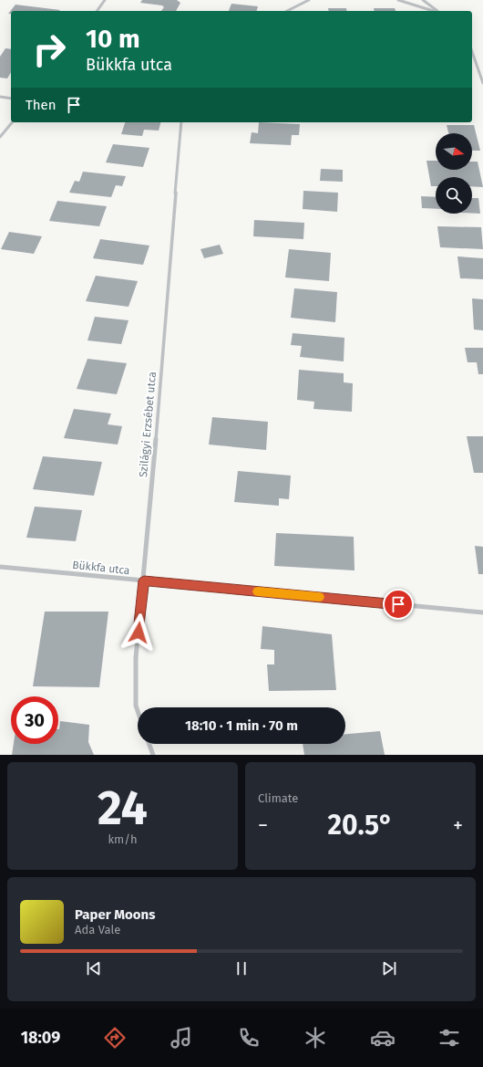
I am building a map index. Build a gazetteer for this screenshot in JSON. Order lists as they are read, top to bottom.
{
  "streets": {
    "street": ["Szilágyi Erzsébet utca", "Bükkfa utca"]
  },
  "crossings": [
    ["Szilágyi Erzsébet utca", "Bükkfa utca"]
  ],
  "north": "right",
  "page": {
    "turn": ["10 m", "Bükkfa utca"],
    "then": "Then",
    "limit": "30",
    "trip": "18:10 · 1 min · 70 m",
    "tile": [
      ["24", "km/h"],
      "Climate"
    ],
    "heat": ["−", "20.5°", "+"],
    "song": ["Paper Moons", "Ada Vale"],
    "tabs": "18:09"
  }
}
